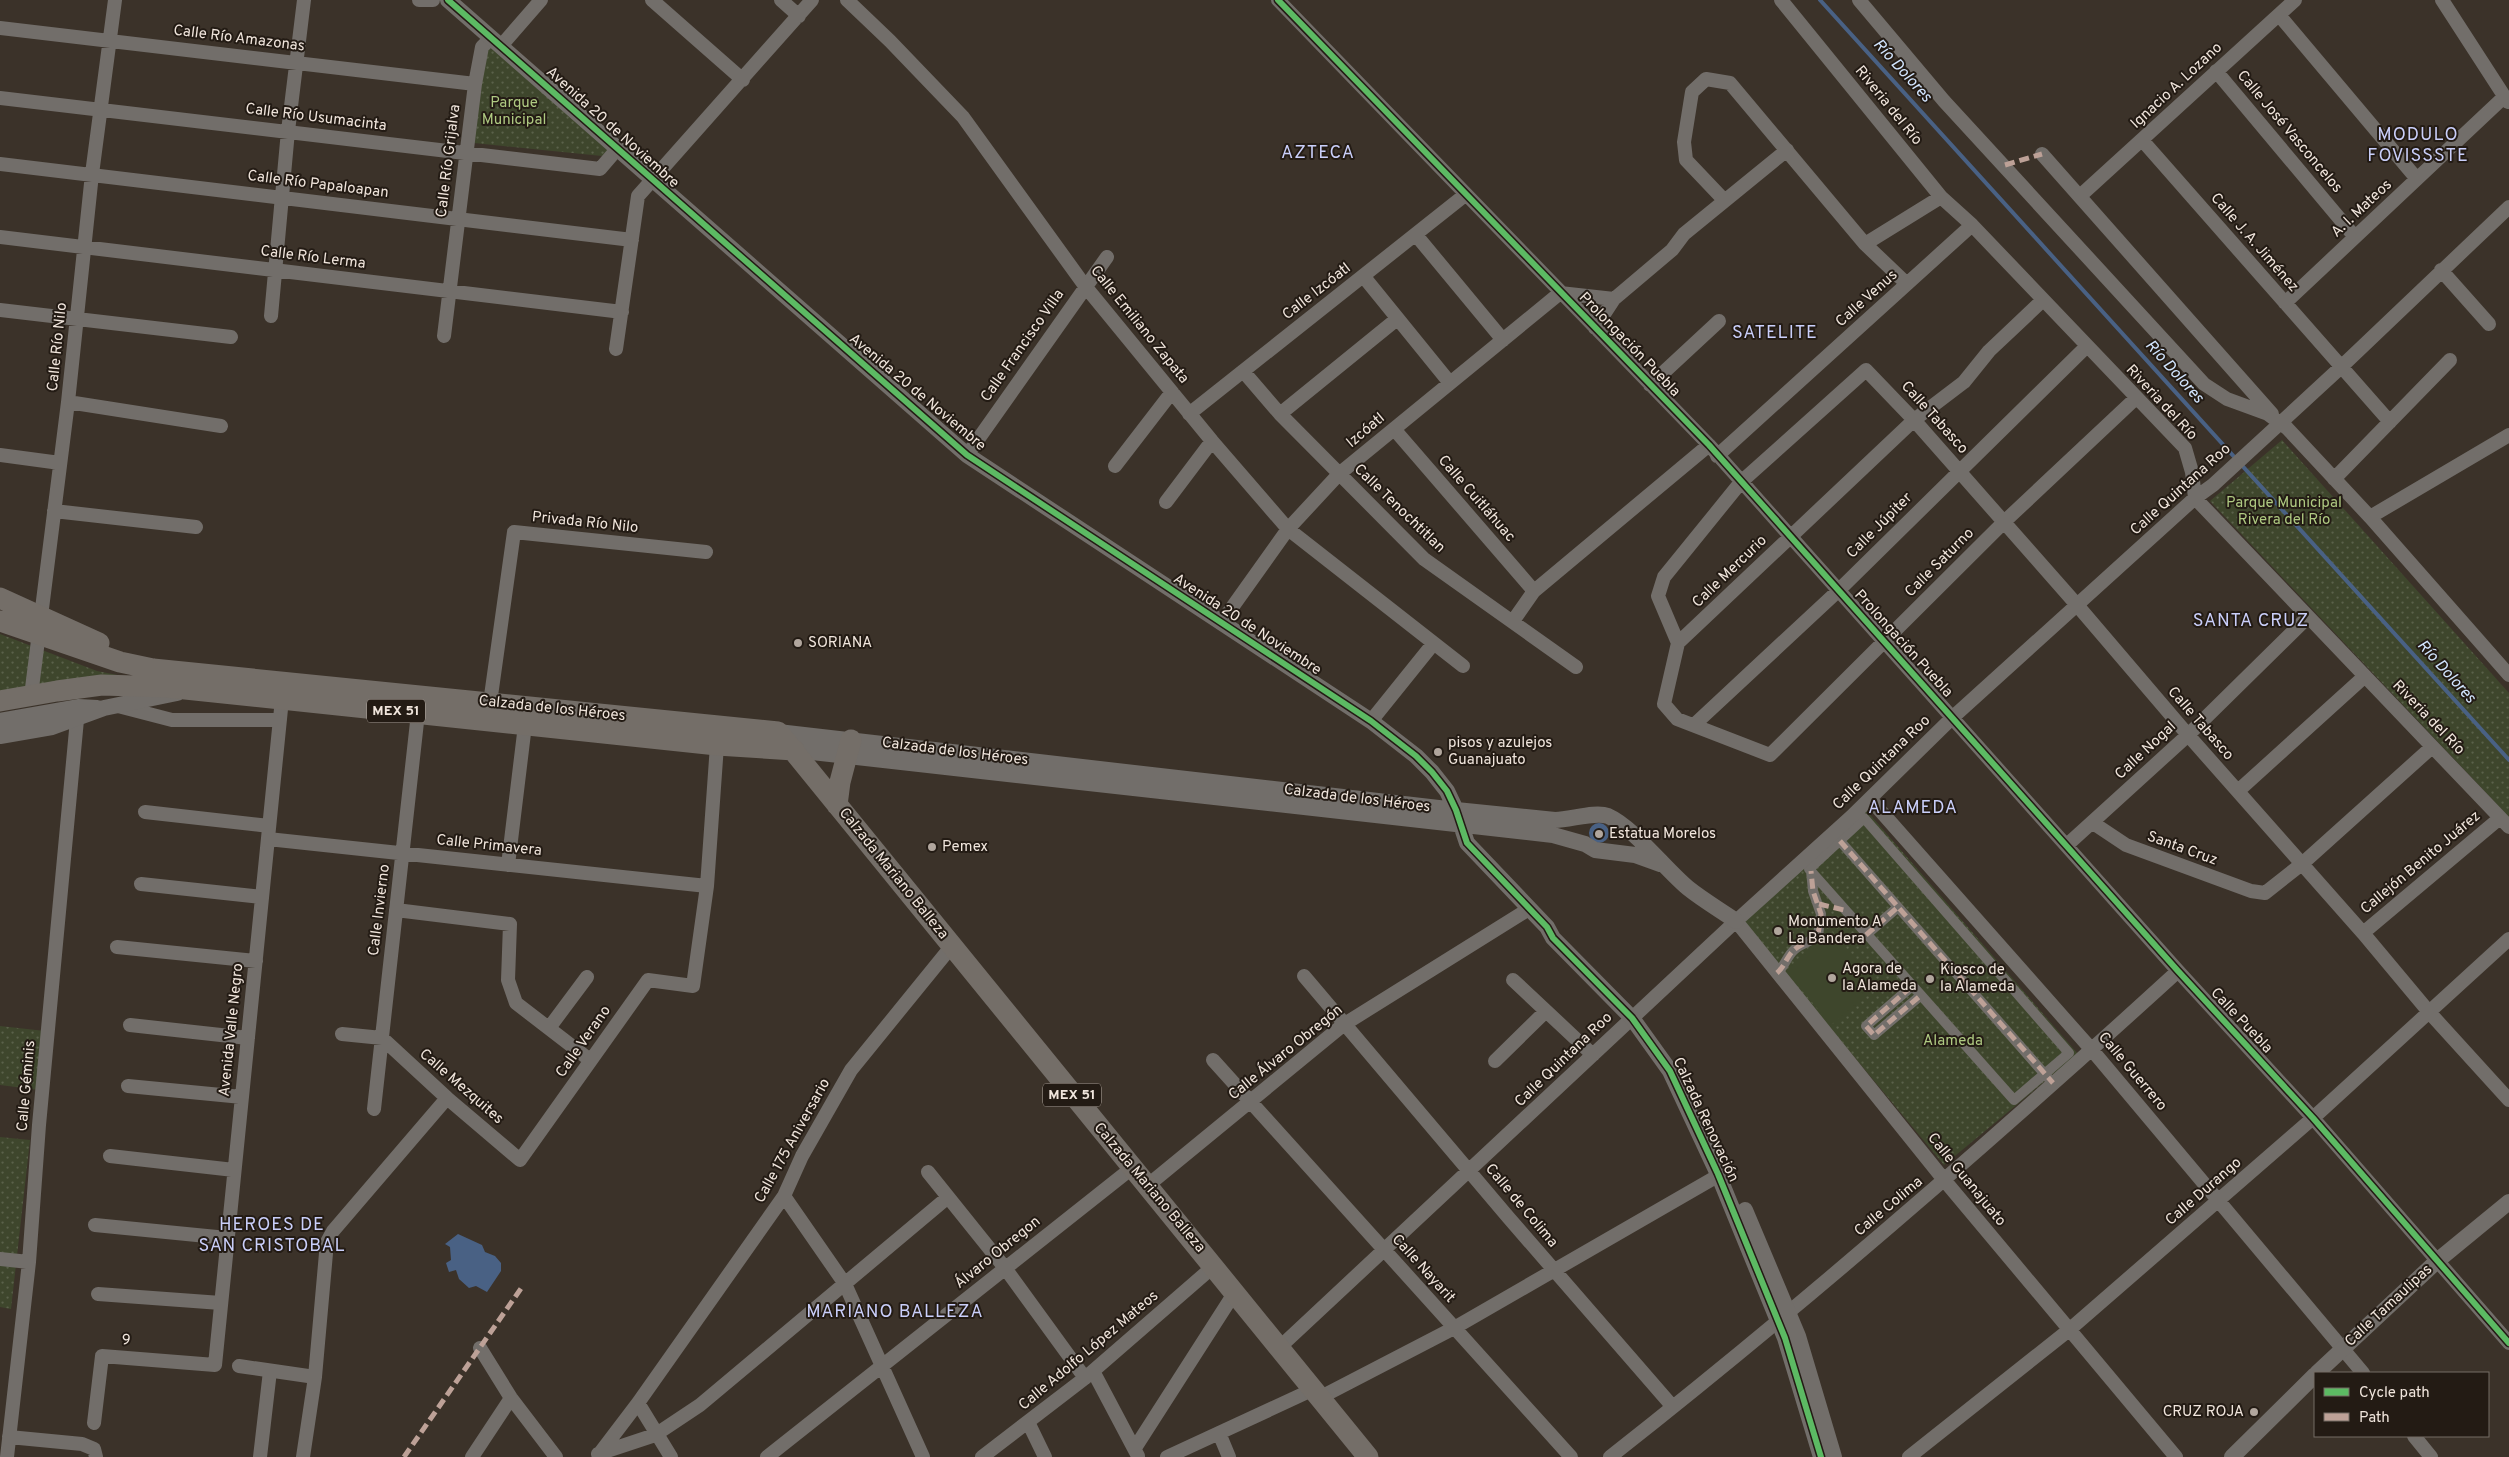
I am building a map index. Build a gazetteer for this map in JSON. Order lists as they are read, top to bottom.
{
  "streets": {
    "main road": ["Calzada de los Héroes", "MEX 51", "Calzada Mariano Balleza"],
    "street": [
      "Calle Río Amazonas",
      "Ignacio A. Lozano",
      "Riveria del Río",
      "Calle Río Usumacinta",
      "Avenida 20 de Noviembre",
      "Calle José Vasconcelos",
      "Calle Río Grijalva",
      "Calle Río Papaloapan",
      "A. I. Mateos",
      "Calle J. A. Jiménez",
      "Calle Río Lerma",
      "Calle Izcóatl",
      "Calle Venus",
      "Calle Emiliano Zapata",
      "Prolongación Puebla",
      "Calle Francisco Villa",
      "Calle Río Nilo",
      "Calle Tabasco",
      "Izcóatl",
      "Calle Quintana Roo",
      "Calle Cuitláhuac",
      "Calle Tenochtitlan",
      "Privada Río Nilo",
      "Calle Júpiter",
      "Calle Saturno",
      "Calle Mercurio",
      "Calle Nogal",
      "Calle Primavera",
      "Santa Cruz",
      "Callejón Benito Juárez",
      "Calle Invierno",
      "Calle Puebla",
      "Avenida Valle Negro",
      "Calle Verano",
      "Calle Álvaro Obregón",
      "Calle Guerrero",
      "Calle Géminis",
      "Calle Mezquites",
      "Calzada Renovación",
      "Calle 175 Aniversario",
      "Calle Guanajuato",
      "Calle Durango",
      "Calle de Colima",
      "Calle Colima",
      "Álvaro Obregon",
      "Calle Nayarit",
      "Calle Tamaulipas",
      "9",
      "Calle Adolfo López Mateos"
    ]
  },
  "crossings": [
    ["Calle Río Amazonas", "Calle Río Grijalva"],
    ["Calle Río Amazonas", "Calle Río Nilo"],
    ["Ignacio A. Lozano", "Calle José Vasconcelos"],
    ["Ignacio A. Lozano", "Calle J. A. Jiménez"],
    ["Riveria del Río", "Calle Venus"],
    ["Riveria del Río", "Calle Quintana Roo"],
    ["Riveria del Río", "Calle Júpiter"],
    ["Riveria del Río", "Calle Saturno"],
    ["Riveria del Río", "Calle Mercurio"],
    ["Riveria del Río", "Calle Nogal"],
    ["Riveria del Río", "Callejón Benito Juárez"],
    ["Calle Río Usumacinta", "Avenida 20 de Noviembre"],
    ["Calle Río Usumacinta", "Calle Río Grijalva"],
    ["Calle Río Usumacinta", "Calle Río Nilo"],
    ["Avenida 20 de Noviembre", "Calle Río Grijalva"],
    ["Avenida 20 de Noviembre", "Calle Francisco Villa"],
    ["Avenida 20 de Noviembre", "Izcóatl"],
    ["Avenida 20 de Noviembre", "Calzada de los Héroes"],
    ["Avenida 20 de Noviembre", "Calzada Renovación"],
    ["Calle José Vasconcelos", "A. I. Mateos"],
    ["Calle Río Grijalva", "Calle Río Papaloapan"],
    ["Calle Río Grijalva", "Calle Río Lerma"],
    ["Calle Río Papaloapan", "Calle Río Nilo"],
    ["A. I. Mateos", "Calle J. A. Jiménez"],
    ["Calle J. A. Jiménez", "Calle Quintana Roo"],
    ["Calle Río Lerma", "Calle Río Nilo"],
    ["Calle Izcóatl", "Calle Emiliano Zapata"],
    ["Calle Izcóatl", "Prolongación Puebla"],
    ["Calle Izcóatl", "Calle Tenochtitlan"],
    ["Calle Venus", "Prolongación Puebla"],
    ["Calle Venus", "Calle Cuitláhuac"],
    ["Calle Venus", "Calle Tenochtitlan"],
    ["Calle Emiliano Zapata", "Calle Francisco Villa"],
    ["Calle Emiliano Zapata", "Izcóatl"],
    ["Prolongación Puebla", "Calle Tabasco"],
    ["Prolongación Puebla", "Izcóatl"],
    ["Prolongación Puebla", "Calle Quintana Roo"],
    ["Prolongación Puebla", "Calle Júpiter"],
    ["Prolongación Puebla", "Calle Saturno"],
    ["Prolongación Puebla", "Calle Mercurio"],
    ["Prolongación Puebla", "Calle Puebla"],
    ["Calle Río Nilo", "Calzada de los Héroes"],
    ["Calle Tabasco", "Calle Quintana Roo"],
    ["Calle Tabasco", "Calle Júpiter"],
    ["Calle Tabasco", "Calle Saturno"],
    ["Calle Tabasco", "Calle Mercurio"],
    ["Calle Tabasco", "Calle Nogal"],
    ["Calle Tabasco", "Santa Cruz"],
    ["Calle Tabasco", "Callejón Benito Juárez"],
    ["Calle Tabasco", "Calle Durango"],
    ["Izcóatl", "Calle Cuitláhuac"],
    ["Izcóatl", "Calle Tenochtitlan"],
    ["Calle Quintana Roo", "Calzada Mariano Balleza"],
    ["Calle Quintana Roo", "Calle Puebla"],
    ["Calle Quintana Roo", "Calle Guerrero"],
    ["Calle Quintana Roo", "Calzada Renovación"],
    ["Calle Quintana Roo", "Calle Guanajuato"],
    ["Calle Quintana Roo", "Calle de Colima"],
    ["Calle Quintana Roo", "Calle Nayarit"],
    ["Privada Río Nilo", "Calzada de los Héroes"],
    ["Calle Júpiter", "Calle Saturno"],
    ["Calzada de los Héroes", "Calzada Mariano Balleza"],
    ["Calzada de los Héroes", "Calle Invierno"],
    ["Calzada de los Héroes", "Avenida Valle Negro"],
    ["Calzada de los Héroes", "Calle Géminis"],
    ["Calzada de los Héroes", "Calzada Renovación"],
    ["Calle Nogal", "Santa Cruz"],
    ["Calle Nogal", "Calle Puebla"],
    ["Calle Primavera", "Calle Invierno"],
    ["Calle Primavera", "Avenida Valle Negro"],
    ["Calle Primavera", "Calle Verano"],
    ["Calzada Mariano Balleza", "Calle Álvaro Obregón"],
    ["Calzada Mariano Balleza", "Calle 175 Aniversario"],
    ["Calzada Mariano Balleza", "Álvaro Obregon"],
    ["Calzada Mariano Balleza", "Calle Adolfo López Mateos"],
    ["Calle Invierno", "Calle Mezquites"],
    ["Calle Puebla", "Calle Durango"],
    ["Calle Puebla", "Calle Colima"],
    ["Calle Puebla", "Calle Tamaulipas"],
    ["Avenida Valle Negro", "9"],
    ["Calle Verano", "Calle Mezquites"],
    ["Calle Álvaro Obregón", "Calzada Renovación"],
    ["Calle Álvaro Obregón", "Calle de Colima"],
    ["Calle Álvaro Obregón", "Calle Nayarit"],
    ["Calle Guerrero", "Calle Durango"],
    ["Calle Guerrero", "Calle Colima"],
    ["Calle Guerrero", "Calle Tamaulipas"],
    ["Calzada Renovación", "Calle Colima"],
    ["Calle Guanajuato", "Calle Durango"],
    ["Calle Guanajuato", "Calle Colima"],
    ["Calle de Colima", "Calle Colima"]
  ],
  "districts": [
    "MODULO FOVISSSTE",
    "AZTECA",
    "SATELITE",
    "SANTA CRUZ",
    "ALAMEDA",
    "HEROES DE SAN CRISTOBAL",
    "MARIANO BALLEZA"
  ],
  "water": ["Río Dolores"],
  "parks": ["Parque Municipal", "Parque Municipal Rivera del Río", "Alameda"],
  "places": [
    "SORIANA",
    "pisos y azulejos Guanajuato",
    "Estatua Morelos",
    "Pemex",
    "Monumento A La Bandera",
    "Agora de la Alameda",
    "Kiosco de la Alameda",
    "CRUZ ROJA"
  ],
  "legend": ["Cycle path", "Path"]
}
